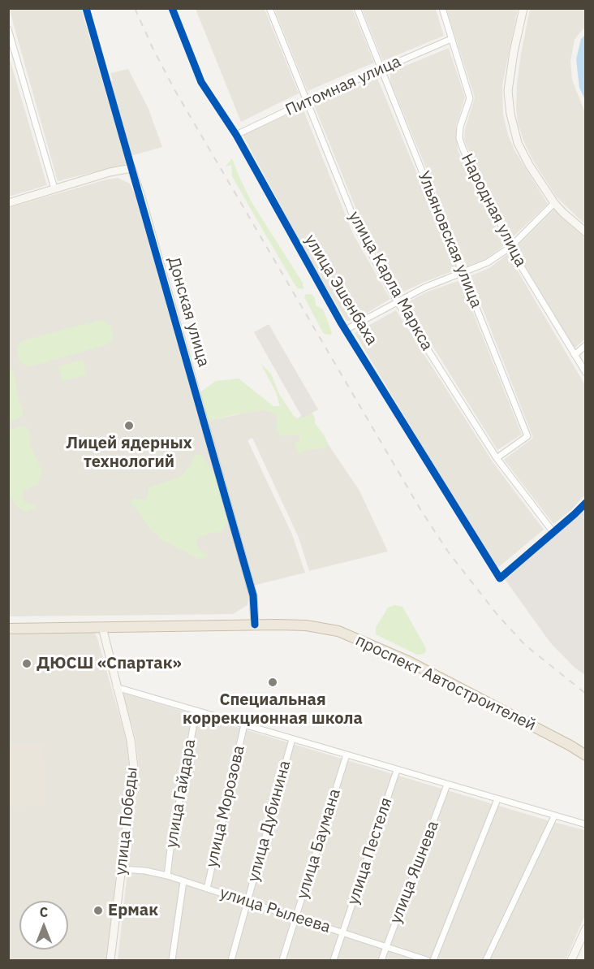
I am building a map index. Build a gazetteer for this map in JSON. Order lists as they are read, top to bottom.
{
  "streets": {
    "highway": ["проспект Автостроителей"],
    "street": [
      "Питомная улица",
      "Народная улица",
      "Ульяновская улица",
      "улица Карла Маркса",
      "улица Эшенбаха",
      "Донская улица",
      "улица Гайдара",
      "улица Морозова",
      "улица Победы",
      "улица Дубинина",
      "улица Баумана",
      "улица Пестеля",
      "улица Яшнева",
      "улица Рылеева"
    ]
  },
  "crossings": [
    ["Питомная улица", "Народная улица"],
    ["Питомная улица", "Ульяновская улица"],
    ["Питомная улица", "улица Карла Маркса"],
    ["Питомная улица", "улица Эшенбаха"],
    ["Ульяновская улица", "улица Карла Маркса"],
    ["улица Карла Маркса", "улица Эшенбаха"],
    ["Донская улица", "проспект Автостроителей"],
    ["проспект Автостроителей", "улица Победы"],
    ["улица Гайдара", "улица Рылеева"],
    ["улица Морозова", "улица Рылеева"],
    ["улица Победы", "улица Рылеева"],
    ["улица Дубинина", "улица Рылеева"],
    ["улица Баумана", "улица Рылеева"],
    ["улица Пестеля", "улица Рылеева"],
    ["улица Яшнева", "улица Рылеева"]
  ],
  "places": [
    "Лицей ядерных технологий",
    "ДЮСШ «Спартак»",
    "Специальная коррекционная школа",
    "Ермак"
  ],
  "north": "top"
}
